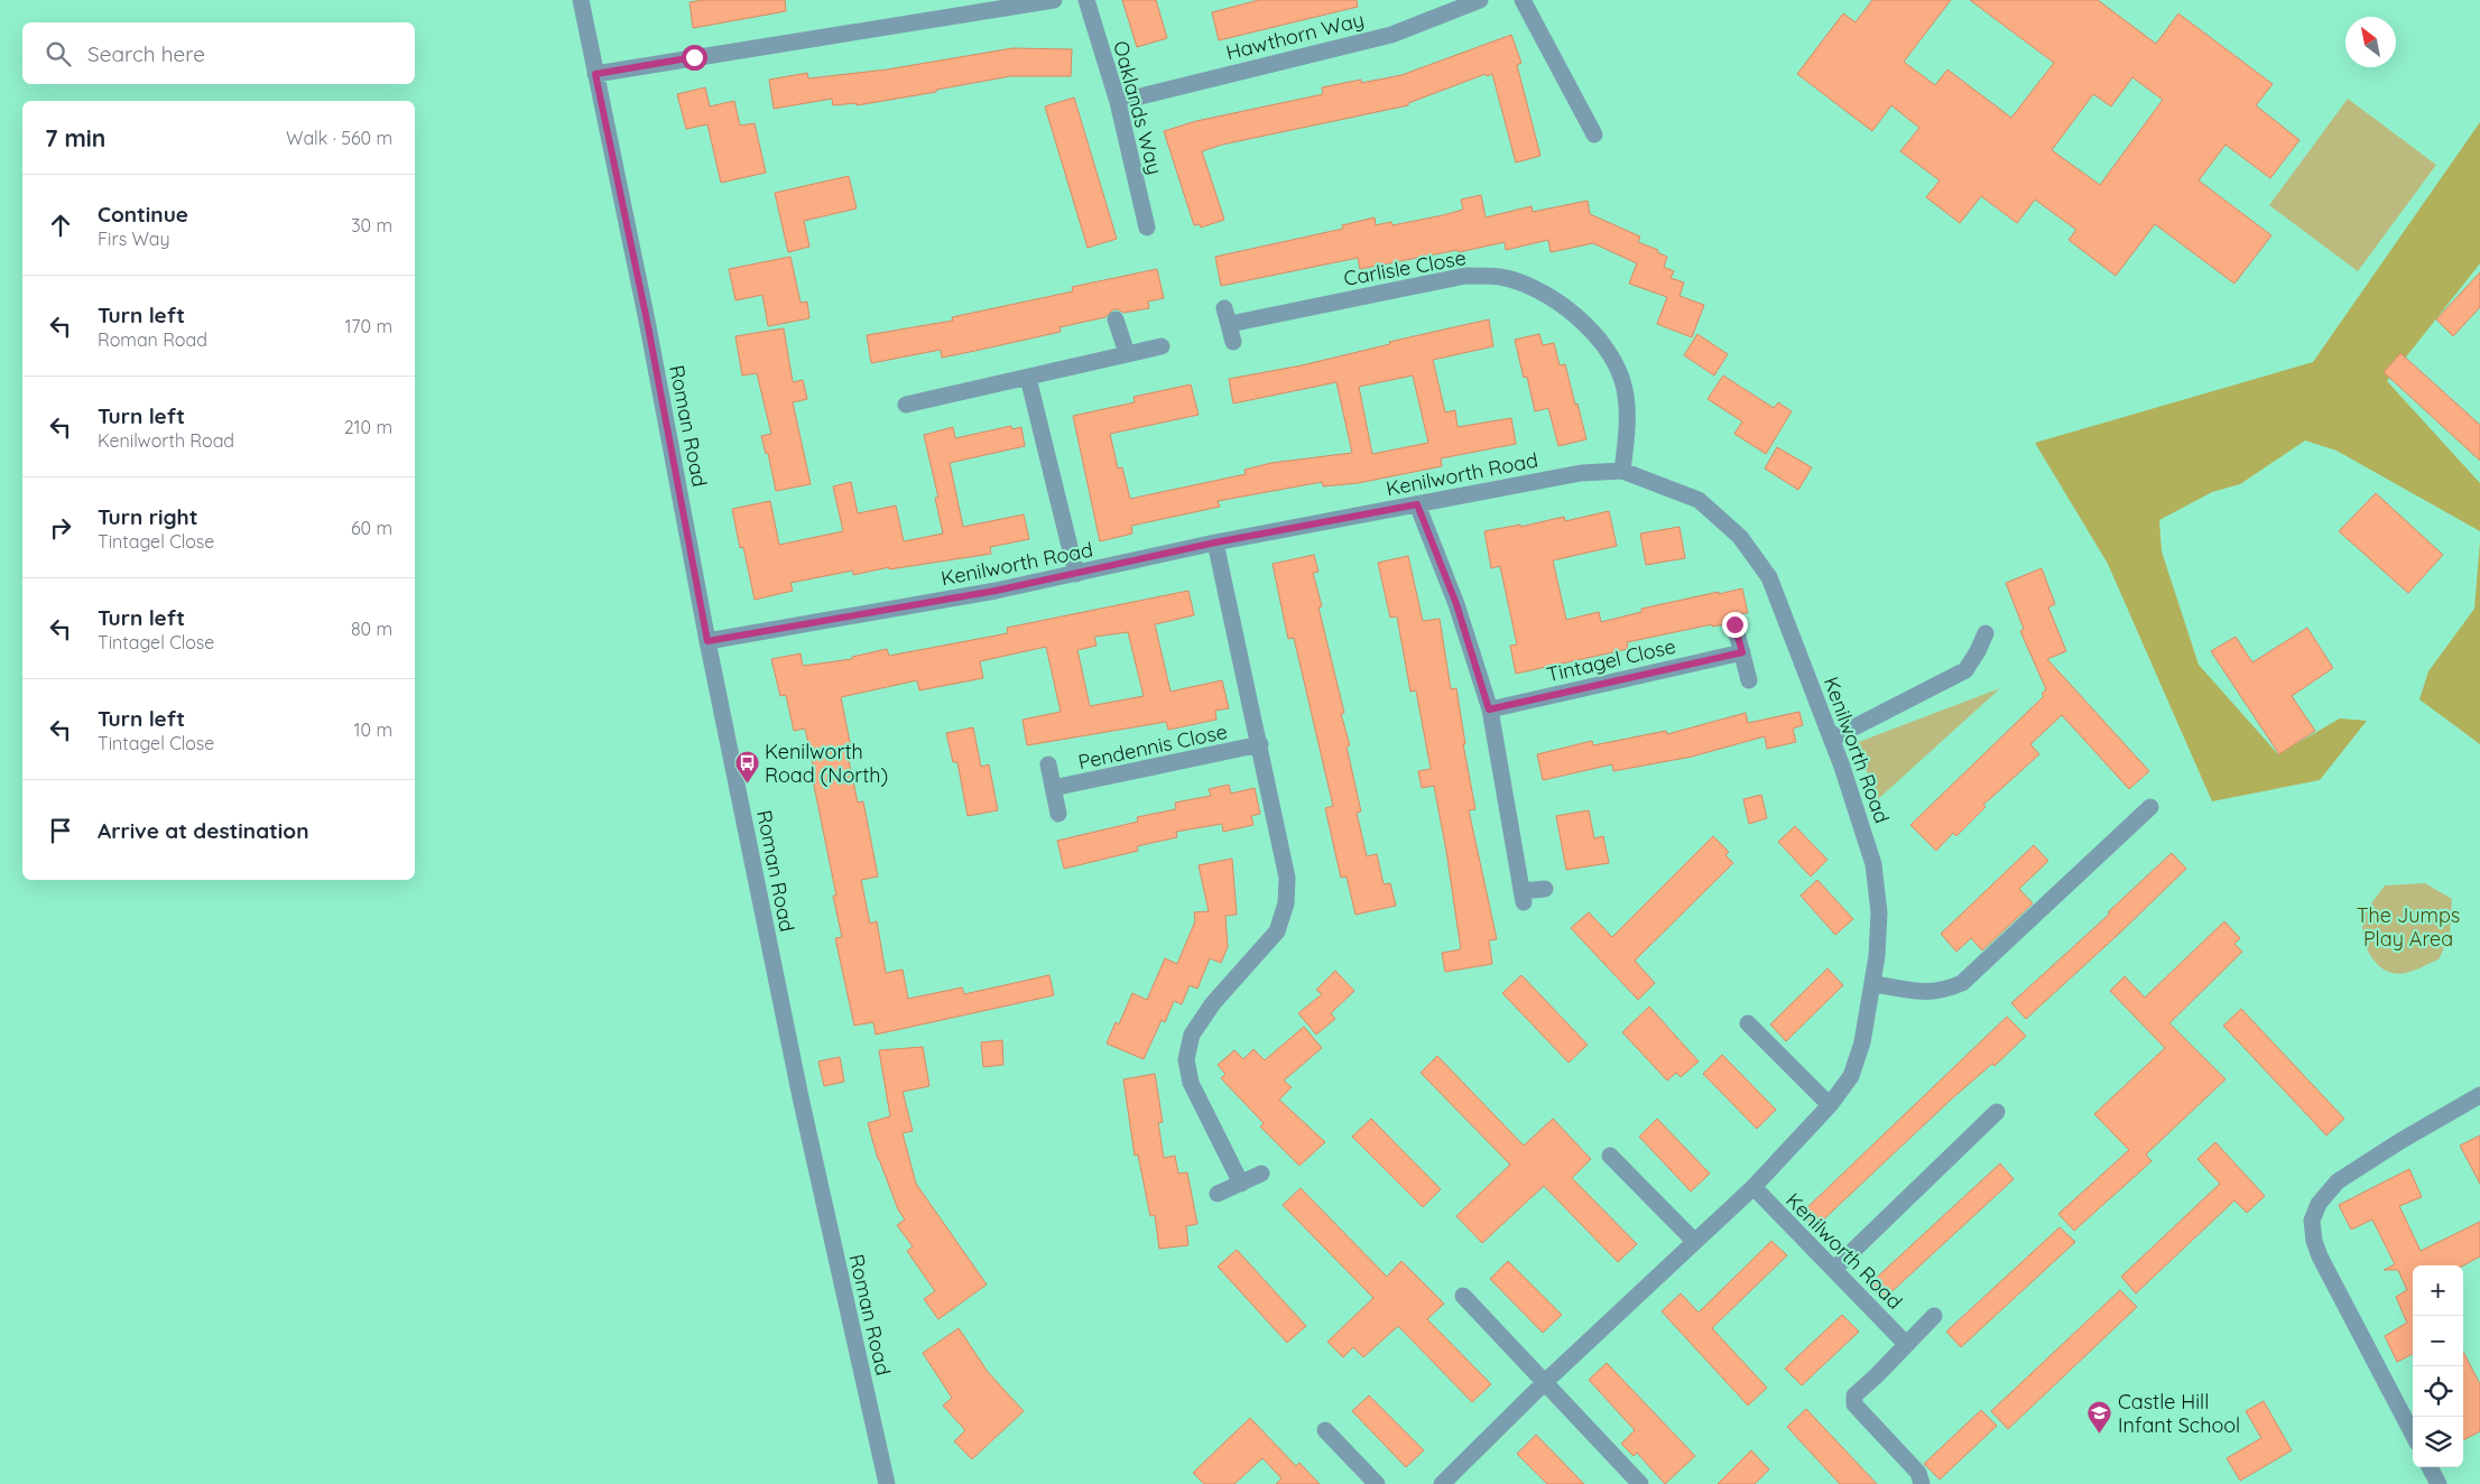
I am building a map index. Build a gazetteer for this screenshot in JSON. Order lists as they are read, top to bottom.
{
  "streets": {
    "street": [
      "Hawthorn Way",
      "Oaklands Way",
      "Carlisle Close",
      "Roman Road",
      "Kenilworth Road",
      "Tintagel Close",
      "Pendennis Close"
    ]
  },
  "crossings": [
    ["Hawthorn Way", "Oaklands Way"],
    ["Carlisle Close", "Kenilworth Road"],
    ["Roman Road", "Kenilworth Road"],
    ["Kenilworth Road", "Pendennis Close"]
  ],
  "parks": ["The Jumps Play Area"],
  "places": {
    "bus stop": ["Kenilworth Road (North)"],
    "school or university": ["Castle Hill Infant School"]
  },
  "north": "top left",
  "page": {
    "search": "Search here",
    "heading": ["7 min", "Walk · 560 m"],
    "list": [
      ["Continue", "Firs Way", "30 m"],
      ["Turn left", "Roman Road", "170 m"],
      ["Turn left", "Kenilworth Road", "210 m"],
      ["Turn right", "Tintagel Close", "60 m"],
      ["Turn left", "Tintagel Close", "80 m"],
      ["Turn left", "Tintagel Close", "10 m"],
      "Arrive at destination"
    ],
    "map_buttons": ["+", "−"]
  }
}
